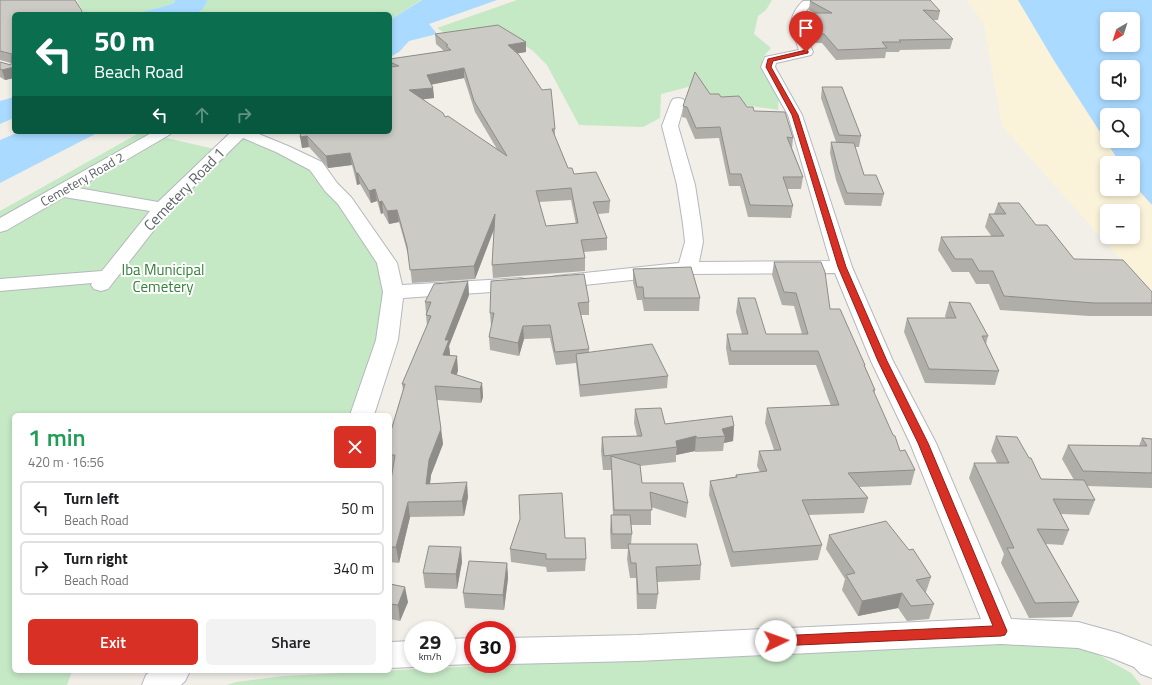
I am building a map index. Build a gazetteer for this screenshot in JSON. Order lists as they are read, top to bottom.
{
  "streets": {
    "street": ["Cemetery Road 2", "Cemetery Road 1"]
  },
  "parks": ["Iba Municipal Cemetery"],
  "north": "bottom left",
  "page": {
    "map_buttons": ["+", "−"],
    "turn": ["50 m", "Beach Road"],
    "heading": ["1 min", "420 m · 16:56"],
    "list": [
      {
        "name": "Turn left",
        "note": "Beach Road",
        "value": "50 m"
      },
      {
        "name": "Turn right",
        "note": "Beach Road",
        "value": "340 m"
      }
    ],
    "buttons": ["Exit", "Share"],
    "speed": "29 km/h",
    "limit": "30"
  }
}
